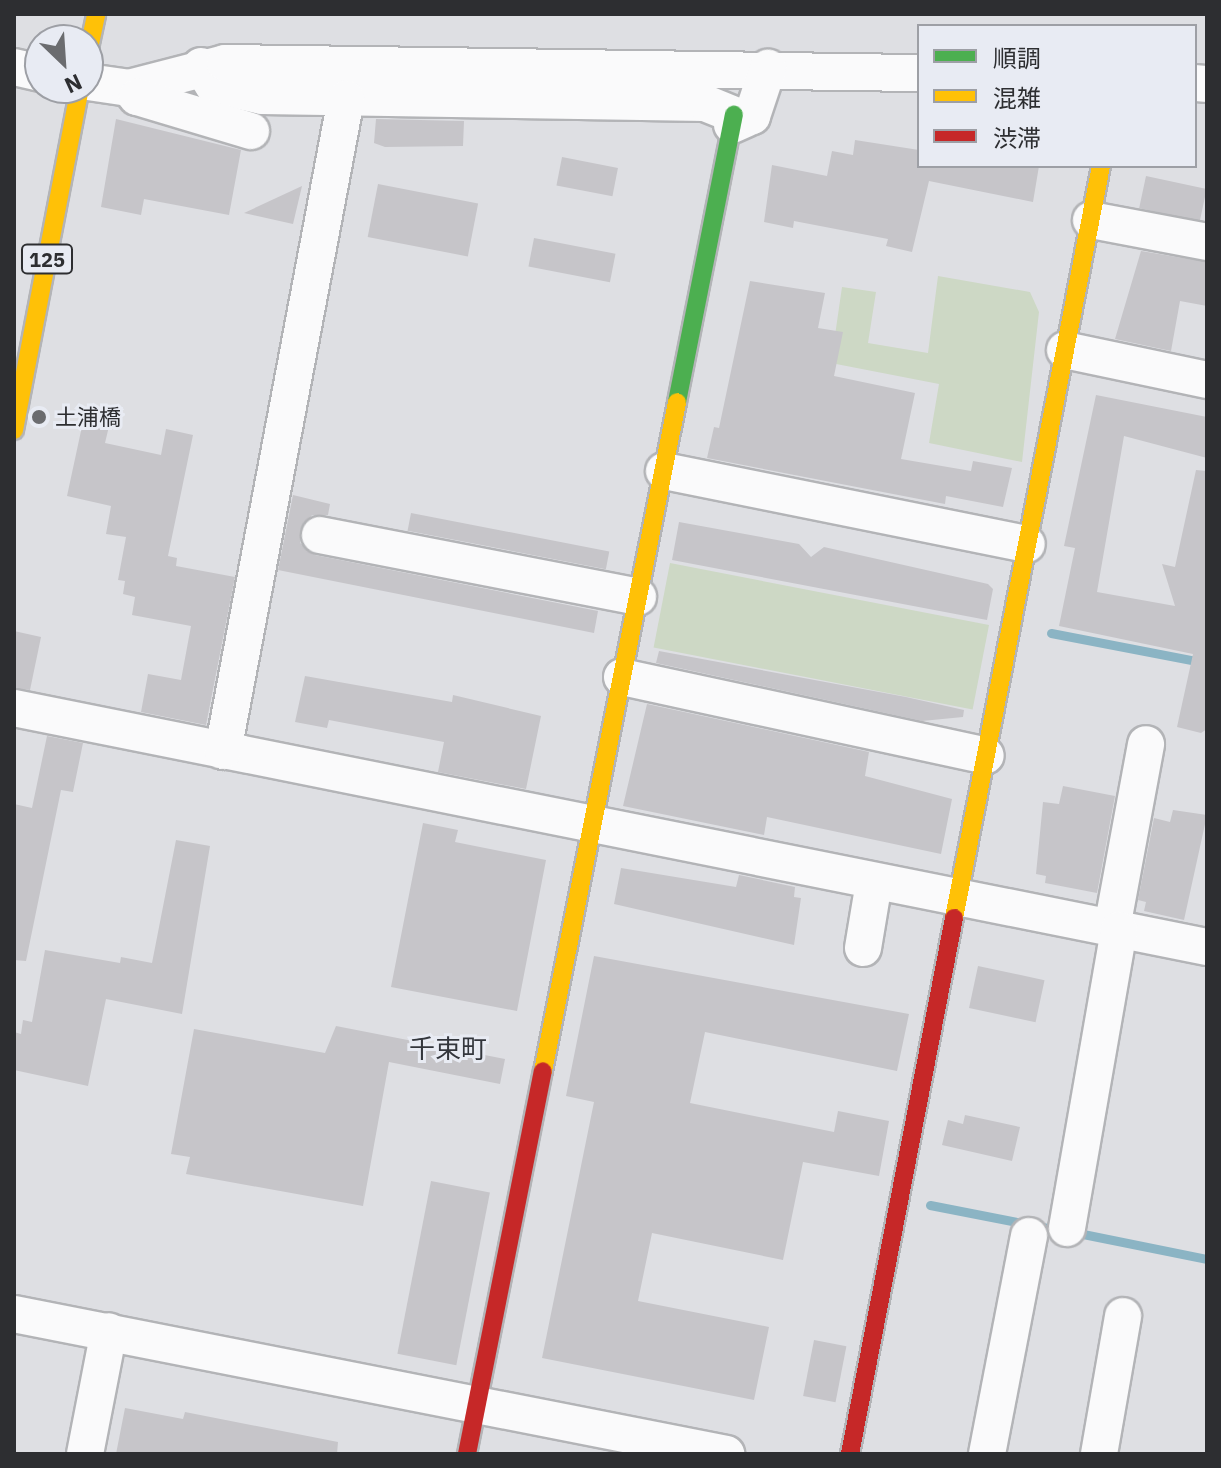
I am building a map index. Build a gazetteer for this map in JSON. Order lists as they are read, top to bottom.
{
  "streets": {
    "main road": ["125"]
  },
  "districts": ["千束町"],
  "places": ["土浦橋"],
  "legend": ["順調", "混雑", "渋滞"],
  "north": "bottom right"
}
